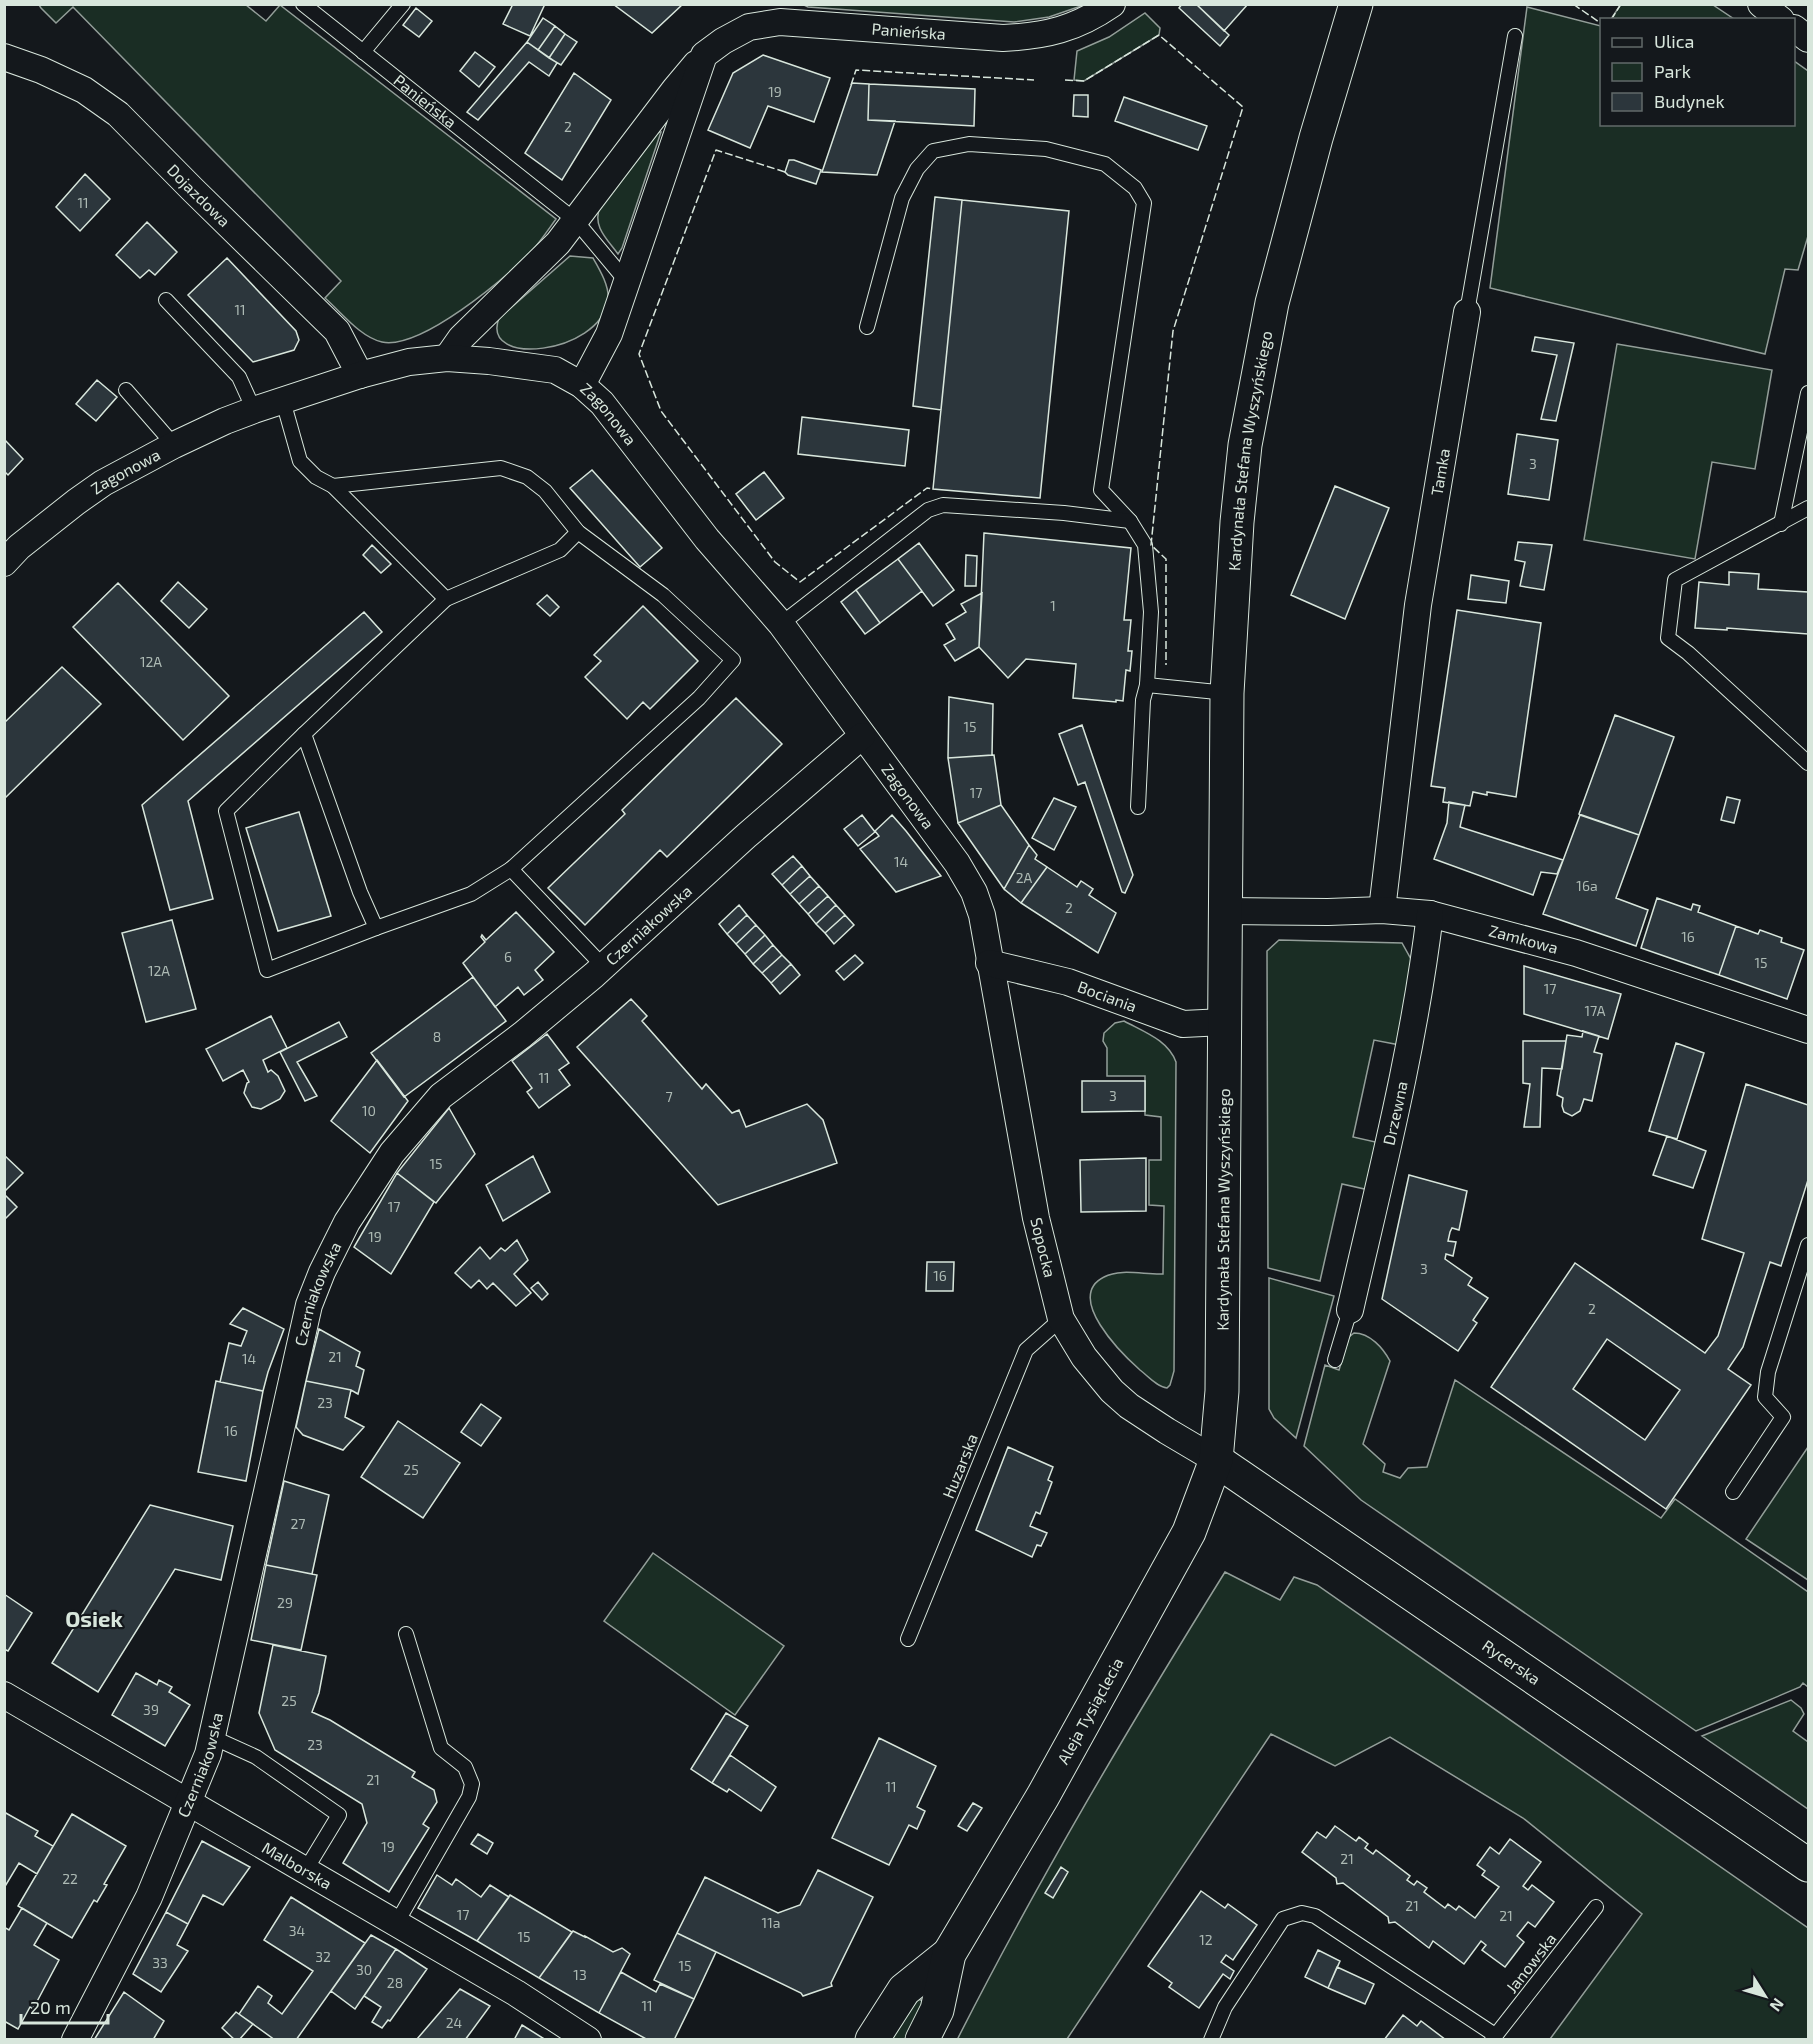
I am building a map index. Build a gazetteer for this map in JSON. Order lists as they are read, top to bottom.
{
  "streets": {
    "main road": ["Kardynała Stefana Wyszyńskiego", "Rycerska", "Aleja Tysiąclecia"],
    "street": [
      "Panieńska",
      "Dojazdowa",
      "Zagonowa",
      "Tamka",
      "Czerniakowska",
      "Zamkowa",
      "Bociania",
      "Drzewna",
      "Sopocka",
      "Malborska"
    ],
    "lane": ["Huzarska", "Janowska"]
  },
  "crossings": [
    ["Panieńska", "Zagonowa"],
    ["Dojazdowa", "Zagonowa"],
    ["Zagonowa", "Czerniakowska"],
    ["Zagonowa", "Bociania"],
    ["Zagonowa", "Sopocka"],
    ["Kardynała Stefana Wyszyńskiego", "Zamkowa"],
    ["Kardynała Stefana Wyszyńskiego", "Bociania"],
    ["Kardynała Stefana Wyszyńskiego", "Sopocka"],
    ["Kardynała Stefana Wyszyńskiego", "Rycerska"],
    ["Kardynała Stefana Wyszyńskiego", "Aleja Tysiąclecia"],
    ["Tamka", "Zamkowa"],
    ["Czerniakowska", "Malborska"],
    ["Zamkowa", "Drzewna"],
    ["Bociania", "Sopocka"],
    ["Sopocka", "Huzarska"],
    ["Sopocka", "Rycerska"],
    ["Sopocka", "Aleja Tysiąclecia"],
    ["Rycerska", "Aleja Tysiąclecia"]
  ],
  "districts": ["Osiek"],
  "house_numbers": [
    "19",
    "2",
    "11",
    "11",
    "3",
    "1",
    "12A",
    "15",
    "17",
    "14",
    "2A",
    "16a",
    "2",
    "16",
    "6",
    "15",
    "12A",
    "17",
    "17A",
    "8",
    "11",
    "3",
    "7",
    "10",
    "15",
    "17",
    "19",
    "3",
    "16",
    "2",
    "21",
    "14",
    "23",
    "16",
    "25",
    "27",
    "29",
    "25",
    "39",
    "23",
    "21",
    "11",
    "19",
    "21",
    "22",
    "21",
    "17",
    "21",
    "11a",
    "34",
    "15",
    "12",
    "32",
    "33",
    "15",
    "30",
    "13",
    "28",
    "11",
    "24"
  ],
  "legend": ["Ulica", "Park", "Budynek"],
  "scale_bar": "20 m",
  "north": "bottom right"
}
